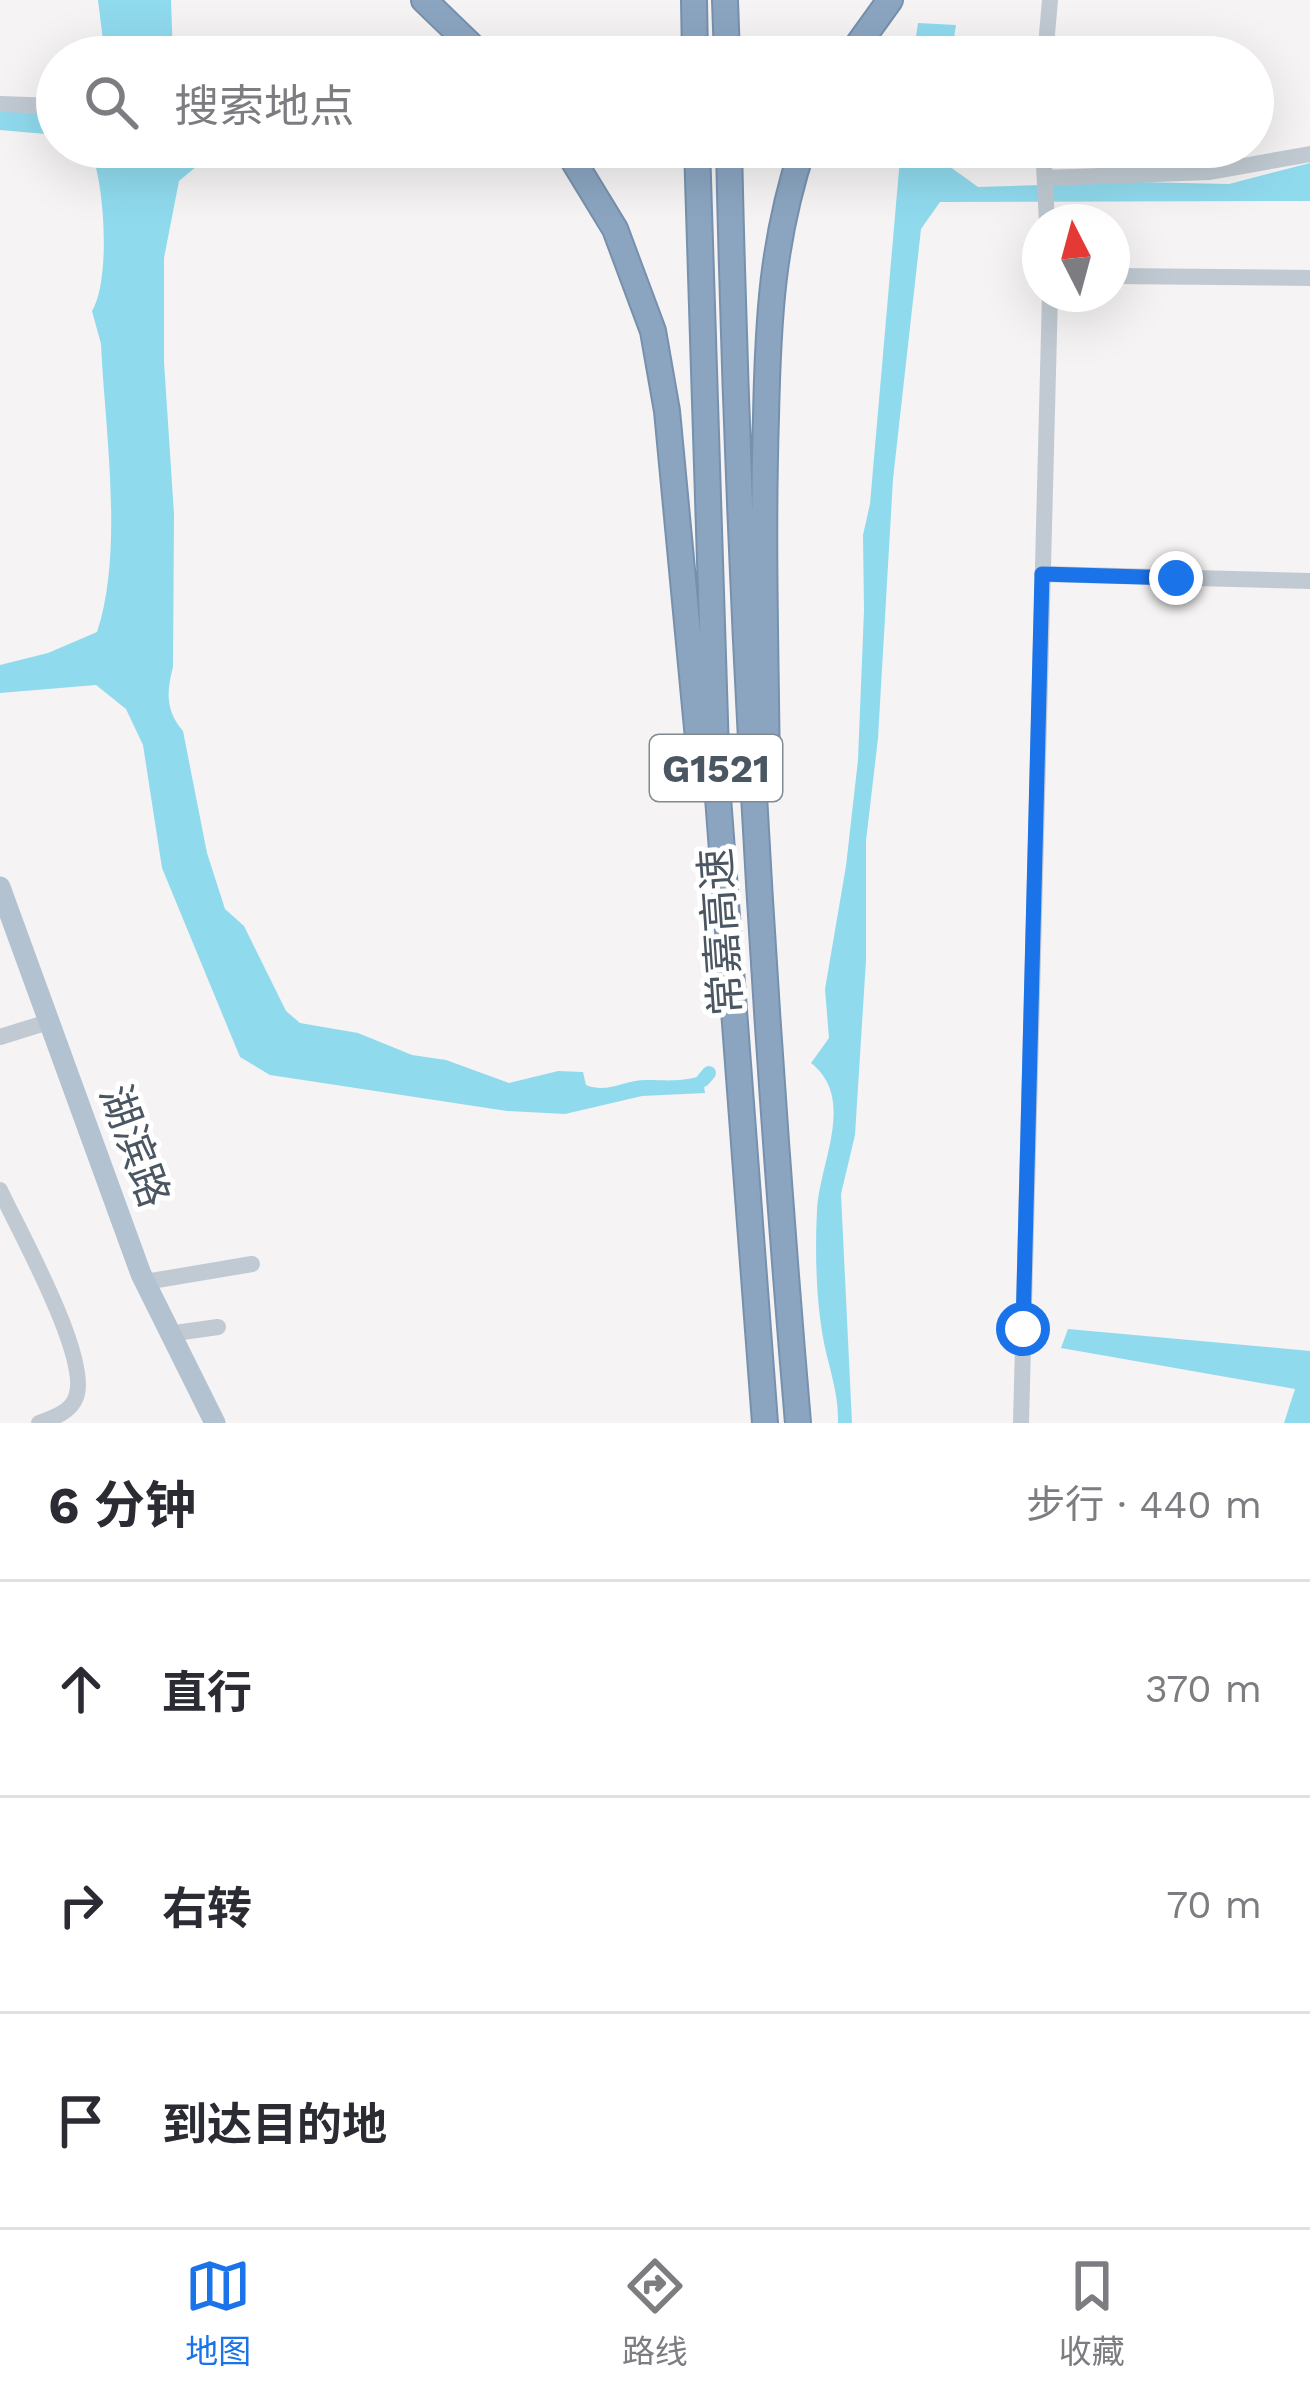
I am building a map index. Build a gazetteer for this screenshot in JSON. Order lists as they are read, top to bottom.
{
  "streets": {
    "highway": ["G1521", "常嘉高速"],
    "main road": ["湖滨路"]
  },
  "north": "top",
  "page": {
    "search": "搜索地点",
    "heading": ["6 分钟", "步行 · 440 m"],
    "list": [
      ["直行", "370 m"],
      ["右转", "70 m"],
      "到达目的地"
    ],
    "nav": ["地图", "路线", "收藏"]
  }
}
